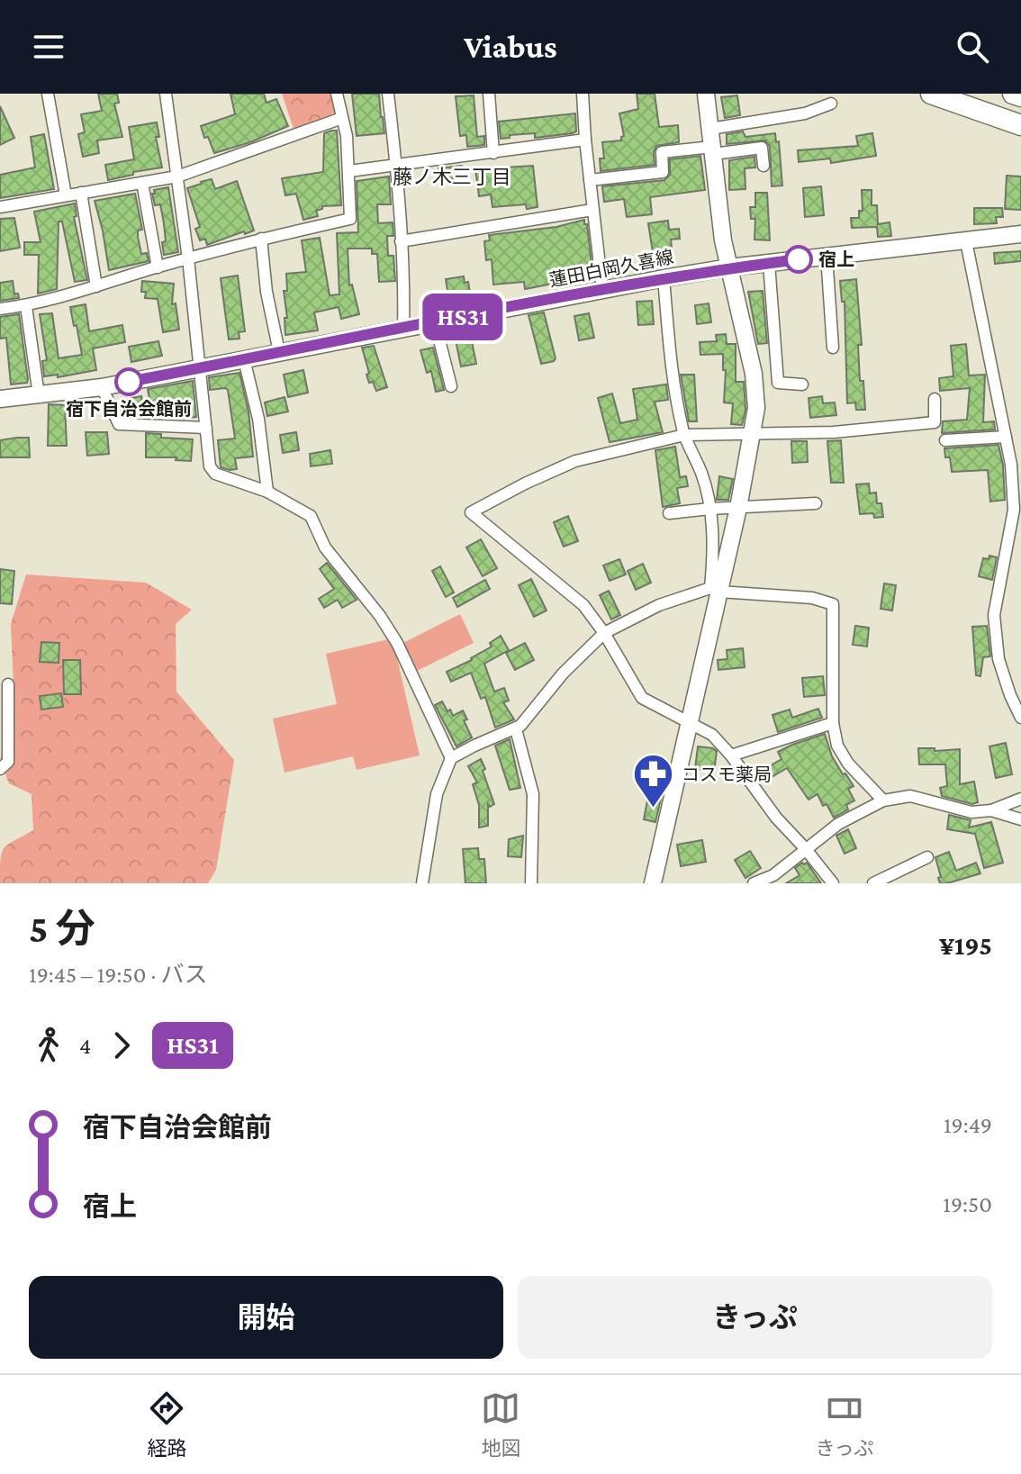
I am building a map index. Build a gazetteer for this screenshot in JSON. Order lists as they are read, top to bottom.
{
  "streets": {
    "main road": ["蓮田白岡久喜線"]
  },
  "districts": ["藤ノ木三丁目"],
  "places": {
    "other": ["宿上", "宿下自治会館前"],
    "pharmacy": ["コスモ薬局"]
  },
  "lines": ["bus line HS31"],
  "page": {
    "header": "Viabus",
    "on_map": "HS31",
    "heading": ["5 分", "19:45 – 19:50 · バス", "¥195"],
    "legs": ["4", "HS31"],
    "list": [
      {
        "name": "宿下自治会館前",
        "value": "19:49"
      },
      {
        "name": "宿上",
        "value": "19:50"
      }
    ],
    "buttons": ["開始", "きっぷ"],
    "tabs": ["経路", "地図", "きっぷ"]
  }
}
